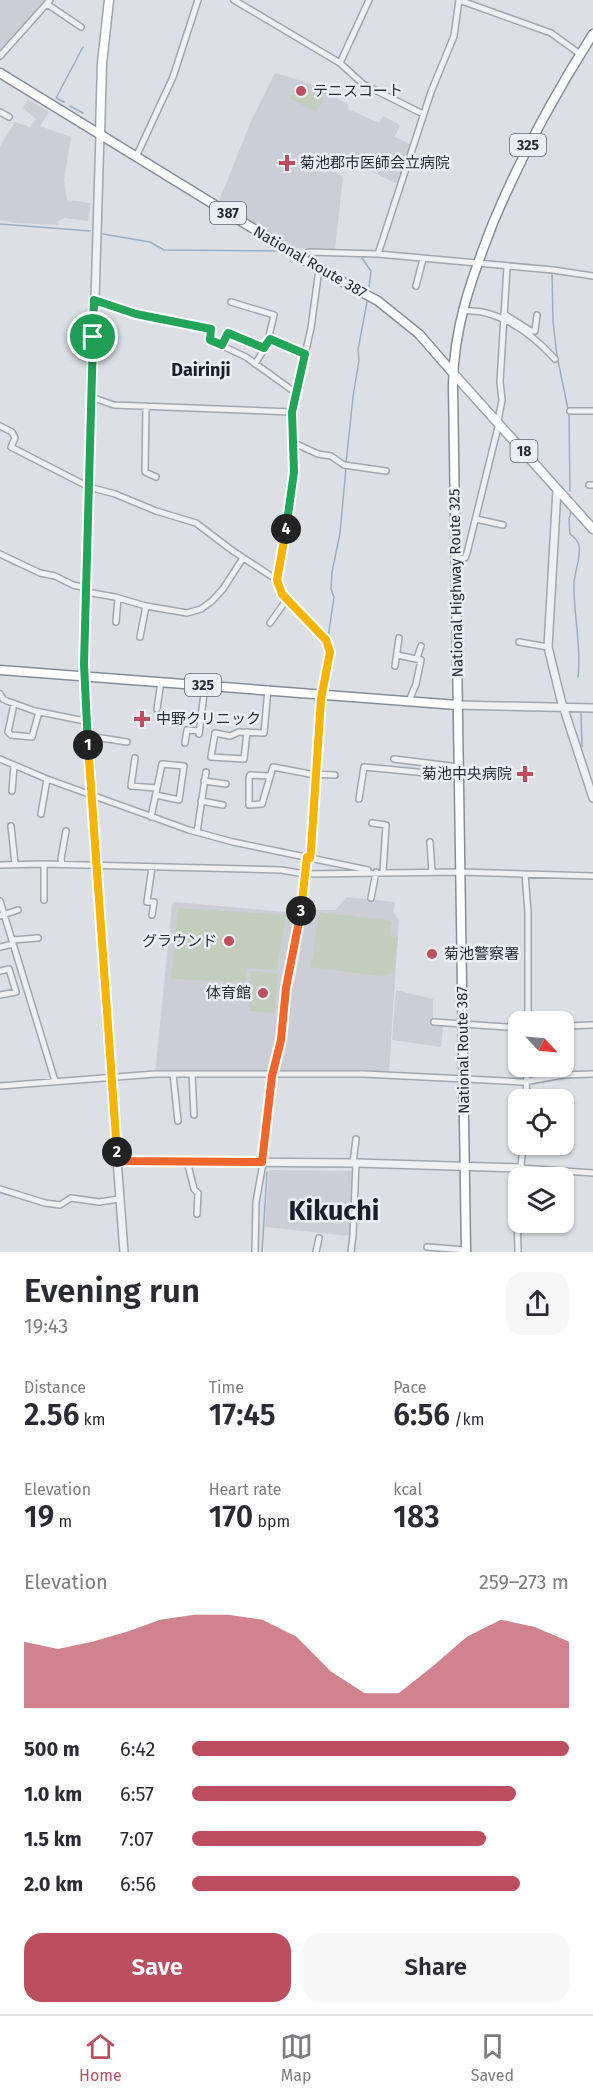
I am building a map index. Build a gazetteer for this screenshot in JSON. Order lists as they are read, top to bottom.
{
  "streets": {
    "main road": [
      "325",
      "387",
      "National Route 387",
      "18",
      "National Highway Route 325"
    ]
  },
  "crossings": [
    ["325", "National Route 387"],
    ["325", "National Highway Route 325"],
    ["National Route 387", "18"],
    ["National Route 387", "National Highway Route 325"],
    ["18", "National Highway Route 325"]
  ],
  "districts": ["Dairinji", "Kikuchi"],
  "places": {
    "other": [
      "テニスコート",
      "グラウンド",
      "菊池警察署",
      "体育館"
    ],
    "health": ["菊池郡市医師会立病院", "中野クリニック", "菊池中央病院"]
  },
  "north": "bottom right",
  "page": {
    "pins": [
      "4",
      "1",
      "3",
      "2"
    ],
    "heading": ["Evening run", "19:43"],
    "stats": [
      ["Distance", "2.56 km"],
      ["Time", "17:45"],
      ["Pace", "6:56 /km"],
      ["Elevation", "19 m"],
      ["Heart rate", "170 bpm"],
      ["kcal", "183"]
    ],
    "chart": ["Elevation", "259–273 m"],
    "list": [
      {
        "name": "500 m",
        "note": "6:42"
      },
      {
        "name": "1.0 km",
        "note": "6:57"
      },
      {
        "name": "1.5 km",
        "note": "7:07"
      },
      {
        "name": "2.0 km",
        "note": "6:56"
      }
    ],
    "buttons": ["Save", "Share"],
    "tabs": ["Home", "Map", "Saved"]
  }
}
